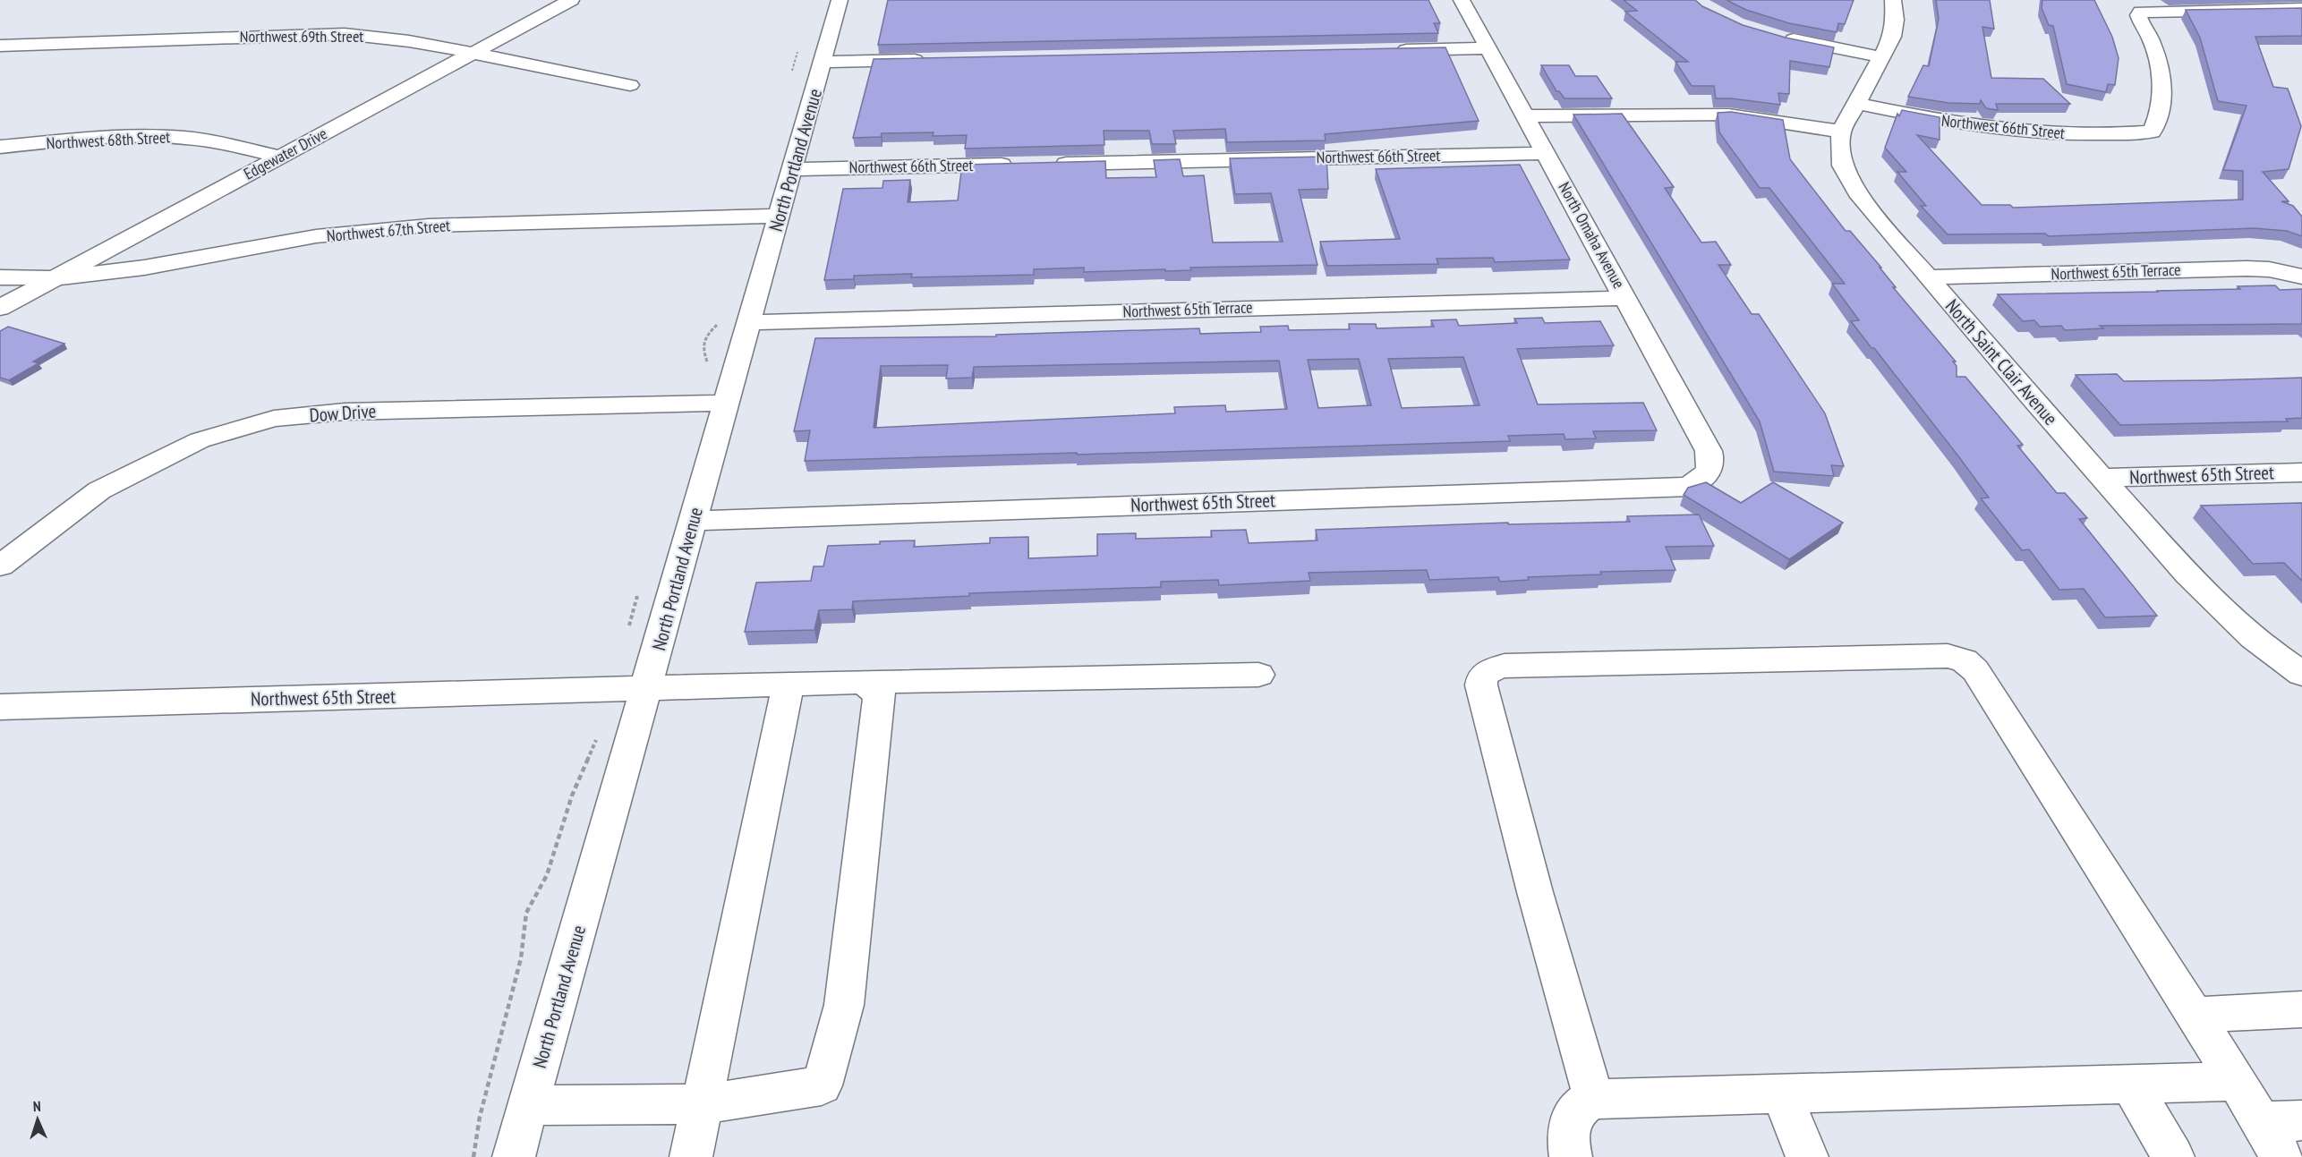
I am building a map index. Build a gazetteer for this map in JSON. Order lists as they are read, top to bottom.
{
  "streets": {
    "street": [
      "Northwest 69th Street",
      "Northwest 66th Street",
      "Northwest 68th Street",
      "Edgewater Drive",
      "North Portland Avenue",
      "Northwest 67th Street",
      "North Omaha Avenue",
      "Northwest 65th Terrace",
      "North Saint Clair Avenue",
      "Dow Drive",
      "Northwest 65th Street"
    ]
  },
  "crossings": [
    ["Northwest 69th Street", "Edgewater Drive"],
    ["Northwest 66th Street", "North Portland Avenue"],
    ["Northwest 66th Street", "North Omaha Avenue"],
    ["Northwest 66th Street", "North Saint Clair Avenue"],
    ["Northwest 68th Street", "Edgewater Drive"],
    ["Edgewater Drive", "Northwest 67th Street"],
    ["North Portland Avenue", "Northwest 67th Street"],
    ["North Portland Avenue", "Northwest 65th Terrace"],
    ["North Portland Avenue", "Dow Drive"],
    ["North Portland Avenue", "Northwest 65th Street"],
    ["North Omaha Avenue", "Northwest 65th Terrace"],
    ["North Omaha Avenue", "Northwest 65th Street"],
    ["Northwest 65th Terrace", "North Saint Clair Avenue"],
    ["North Saint Clair Avenue", "Northwest 65th Street"]
  ],
  "north": "top"
}
